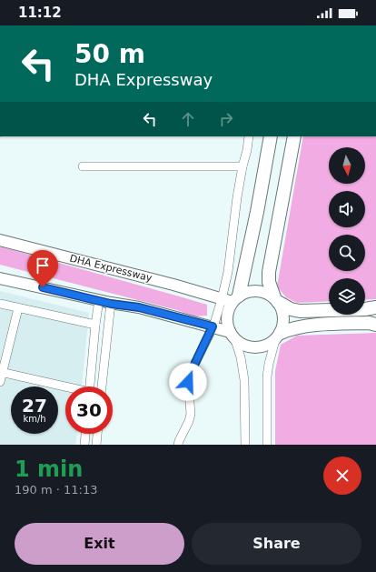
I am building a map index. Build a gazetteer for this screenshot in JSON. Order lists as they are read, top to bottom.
{
  "streets": {
    "main road": ["DHA Expressway"]
  },
  "north": "bottom",
  "page": {
    "status": "11:12",
    "turn": ["50 m", "DHA Expressway"],
    "speed": "27 km/h",
    "limit": "30",
    "heading": ["1 min", "190 m · 11:13"],
    "buttons": ["Exit", "Share"]
  }
}
